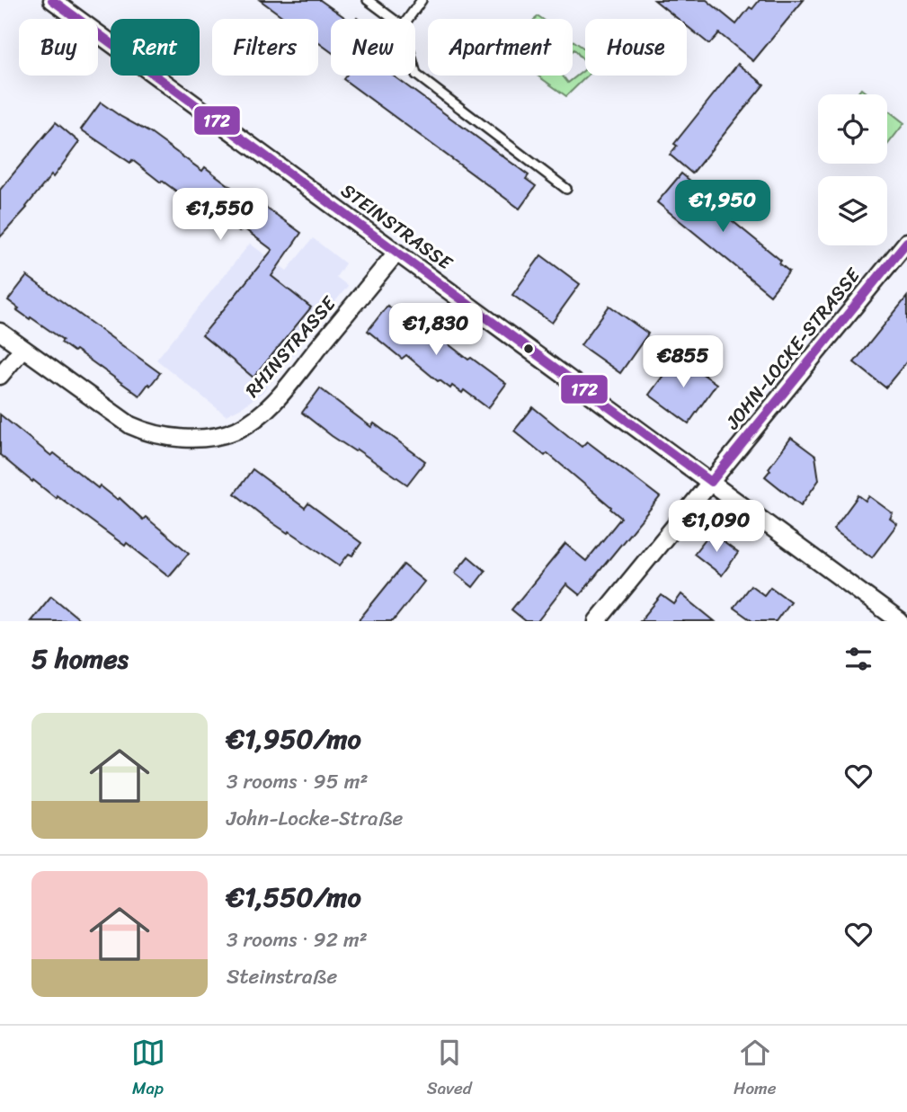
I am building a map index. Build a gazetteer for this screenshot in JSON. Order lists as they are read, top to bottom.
{
  "streets": {
    "street": ["STEINSTRASSE", "RHINSTRASSE", "JOHN-LOCKE-STRASSE"]
  },
  "crossings": [
    ["STEINSTRASSE", "RHINSTRASSE"],
    ["STEINSTRASSE", "JOHN-LOCKE-STRASSE"]
  ],
  "lines": ["transit line 172"],
  "page": {
    "chip": [
      "Buy",
      "Rent",
      "Filters",
      "New",
      "Apartment",
      "House"
    ],
    "price": [
      "€1,950",
      "€1,550",
      "€1,830",
      "€855",
      "€1,090"
    ],
    "heading": "5 homes",
    "list": [
      {
        "name": "€1,950/mo",
        "note": "3 rooms · 95 m² · John-Locke-Straße"
      },
      {
        "name": "€1,550/mo",
        "note": "3 rooms · 92 m² · Steinstraße"
      }
    ],
    "tabs": ["Map", "Saved", "Home"]
  }
}
